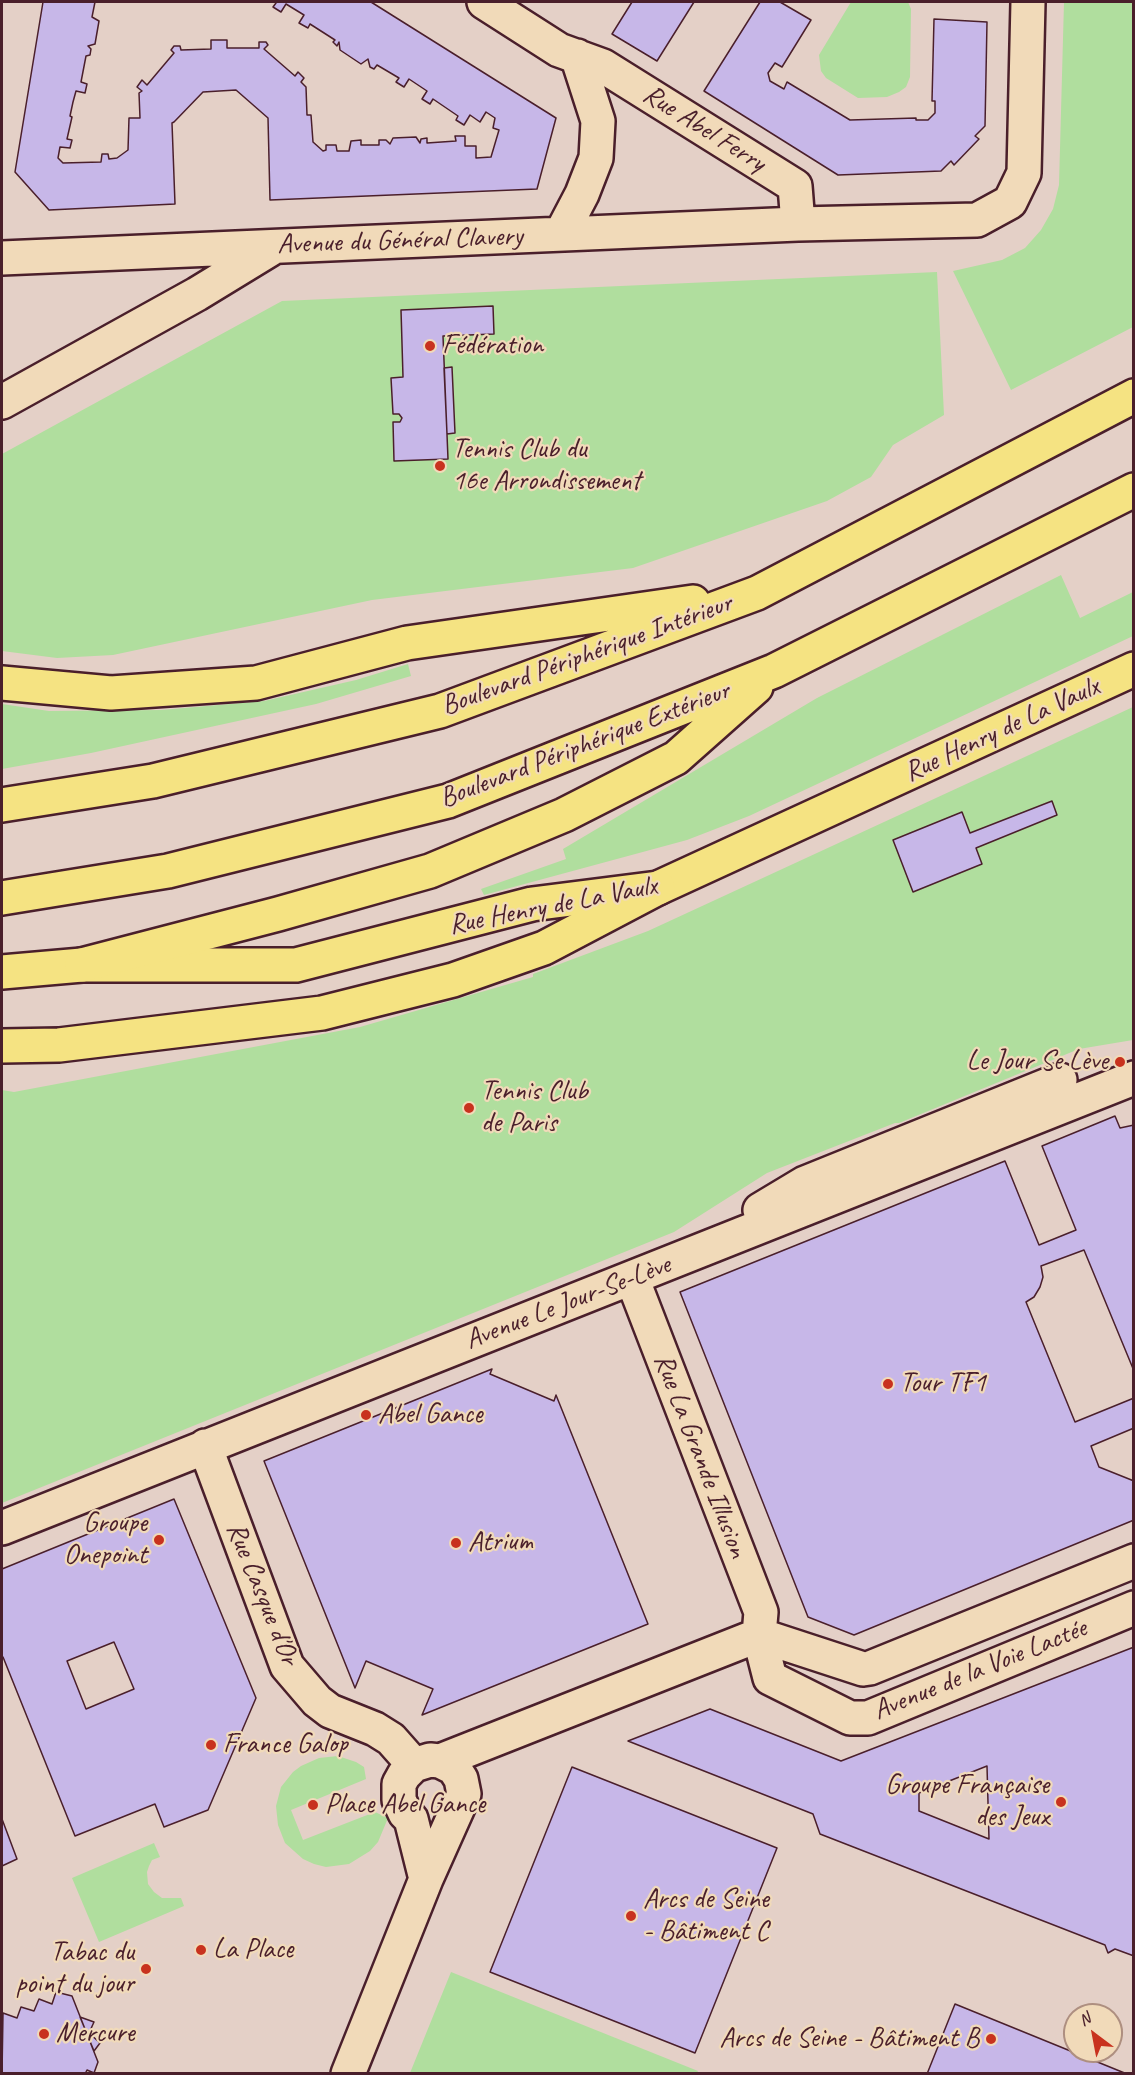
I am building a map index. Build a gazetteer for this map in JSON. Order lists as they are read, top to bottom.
{
  "streets": {
    "main road": ["Boulevard Périphérique Intérieur", "Rue Henry de La Vaulx", "Boulevard Périphérique Extérieur"],
    "street": [
      "Rue Abel Ferry",
      "Avenue du Général Clavery",
      "Avenue Le Jour-Se-Lève",
      "Rue La Grande Illusion",
      "Rue Casque d'Or",
      "Avenue de la Voie Lactée"
    ]
  },
  "crossings": [
    ["Rue Abel Ferry", "Avenue du Général Clavery"],
    ["Avenue Le Jour-Se-Lève", "Rue La Grande Illusion"],
    ["Avenue Le Jour-Se-Lève", "Rue Casque d'Or"],
    ["Rue La Grande Illusion", "Avenue de la Voie Lactée"]
  ],
  "places": [
    "Fédération",
    "Tennis Club du 16e Arrondissement",
    "Le Jour Se Lève",
    "Tennis Club de Paris",
    "Tour TF1",
    "Abel Gance",
    "Groupe Onepoint",
    "Atrium",
    "France Galop",
    "Groupe Française des Jeux",
    "Place Abel Gance",
    "Arcs de Seine - Bâtiment C",
    "La Place",
    "Tabac du point du jour",
    "Mercure",
    "Arcs de Seine - Bâtiment B"
  ],
  "north": "top left"
}
